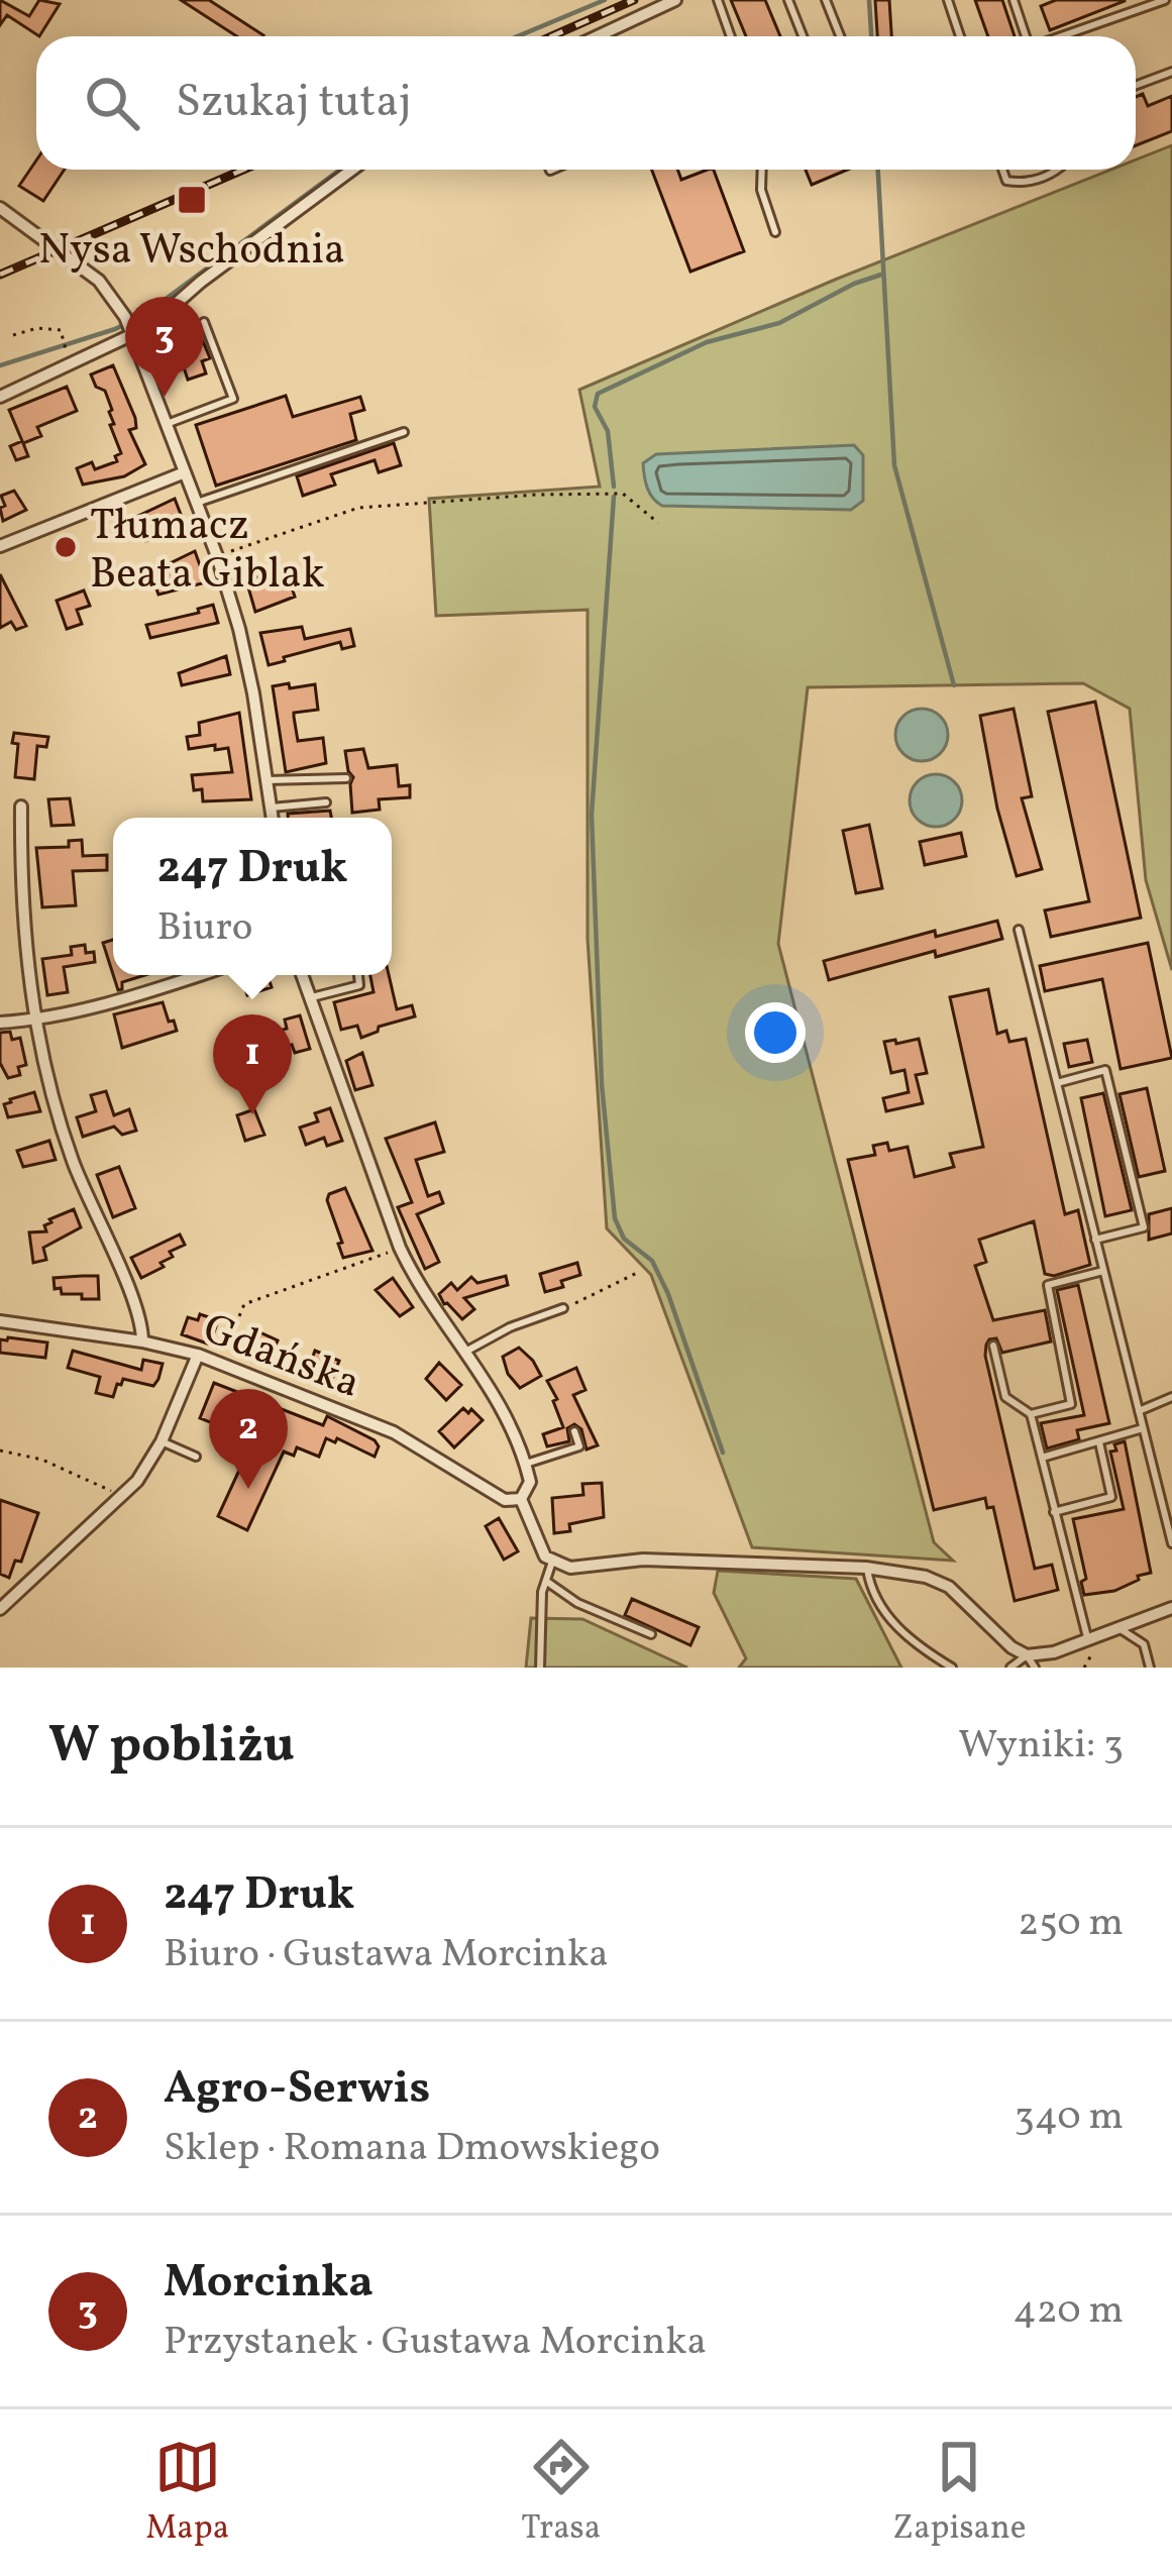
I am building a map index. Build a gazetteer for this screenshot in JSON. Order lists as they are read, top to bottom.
{
  "streets": {
    "street": ["Gdańska"]
  },
  "places": {
    "transit": ["Nysa Wschodnia"],
    "other": ["Tłumacz Beata Giblak"]
  },
  "page": {
    "search": "Szukaj tutaj",
    "pins": ["3", "1", "2"],
    "popup": ["247 Druk", "Biuro"],
    "heading": ["W pobliżu", "Wyniki: 3"],
    "list": [
      {
        "mark": "1",
        "name": "247 Druk",
        "note": "Biuro · Gustawa Morcinka",
        "value": "250 m"
      },
      {
        "mark": "2",
        "name": "Agro-Serwis",
        "note": "Sklep · Romana Dmowskiego",
        "value": "340 m"
      },
      {
        "mark": "3",
        "name": "Morcinka",
        "note": "Przystanek · Gustawa Morcinka",
        "value": "420 m"
      }
    ],
    "nav": ["Mapa", "Trasa", "Zapisane"]
  }
}
